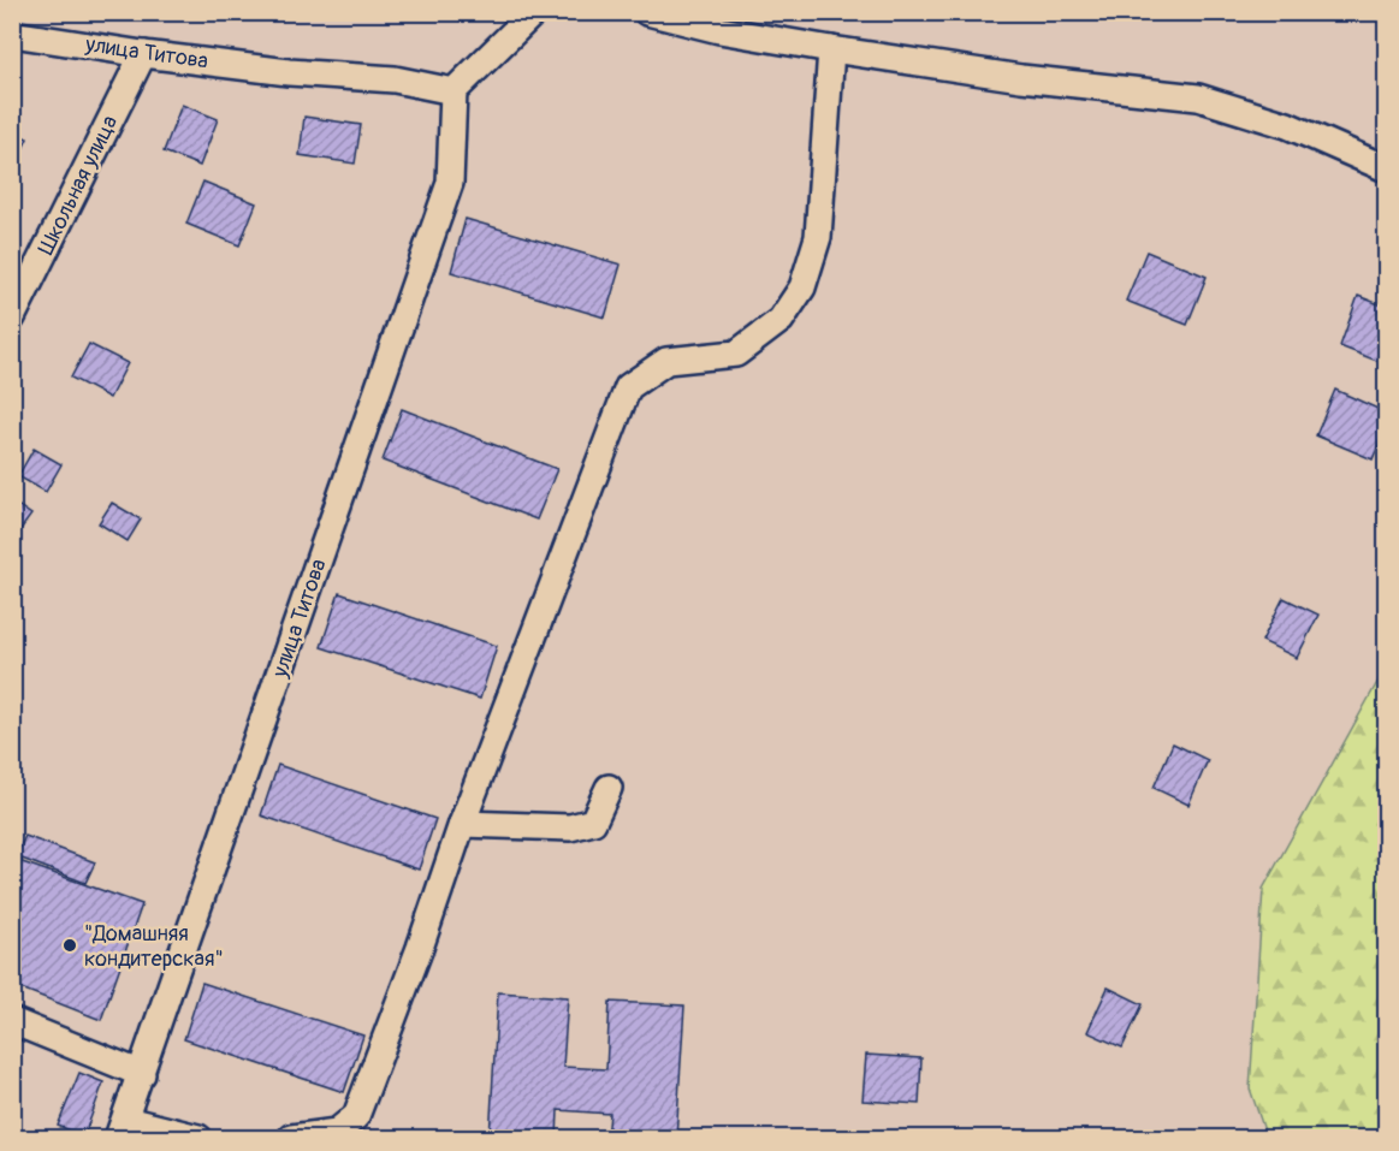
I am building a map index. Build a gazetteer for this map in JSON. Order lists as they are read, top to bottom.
{
  "streets": {
    "street": ["улица Титова", "Школьная улица"]
  },
  "crossings": [
    ["улица Титова", "Школьная улица"]
  ],
  "places": ["\"Домашняя кондитерская\""]
}
